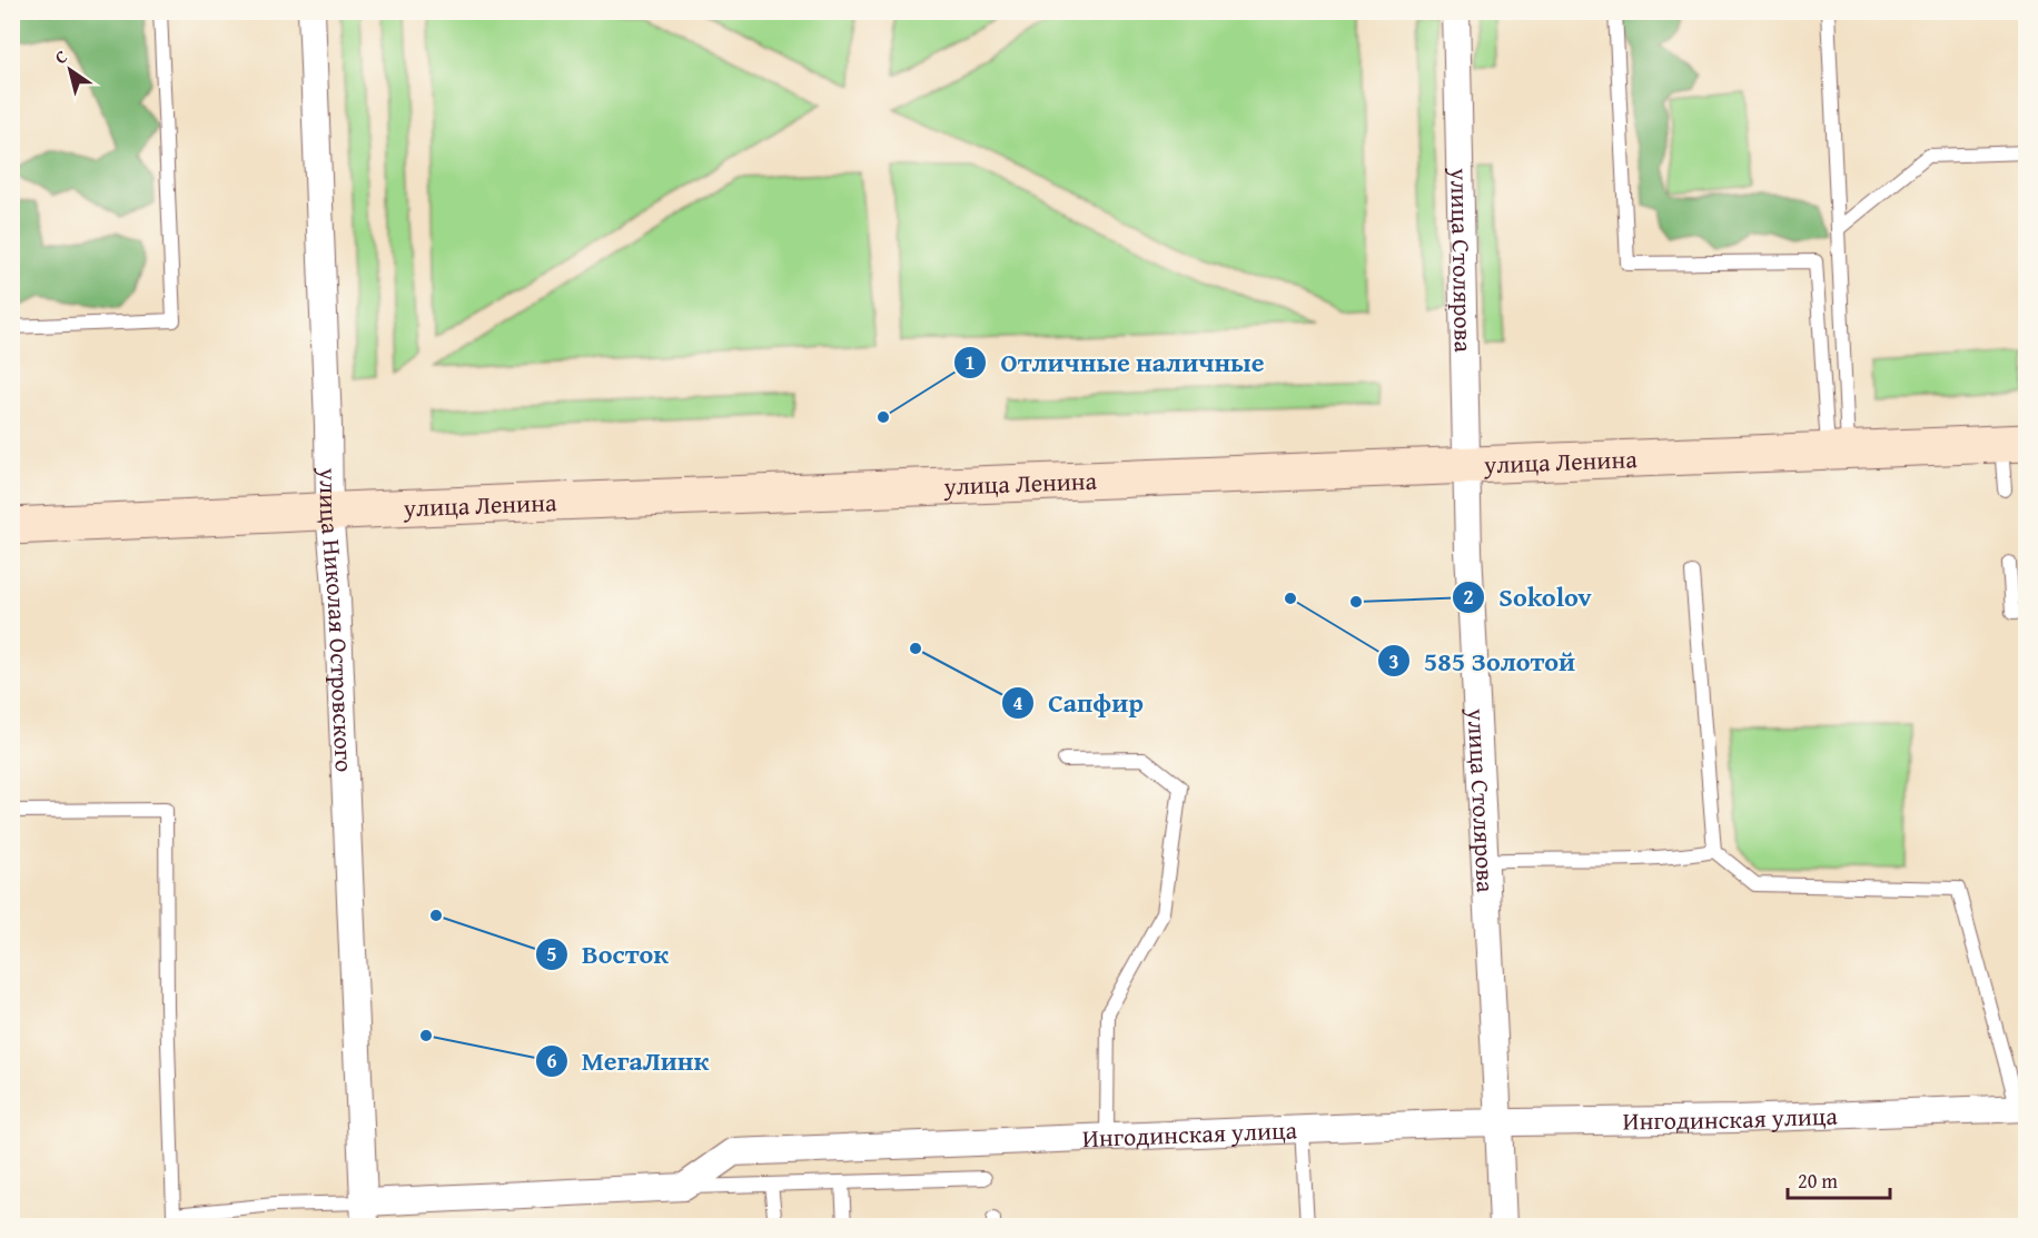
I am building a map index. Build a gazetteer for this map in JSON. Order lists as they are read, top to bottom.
{
  "streets": {
    "main road": ["улица Ленина"],
    "street": ["улица Столярова", "улица Николая Островского", "Ингодинская улица"]
  },
  "crossings": [
    ["улица Столярова", "улица Ленина"],
    ["улица Столярова", "Ингодинская улица"],
    ["улица Ленина", "улица Николая Островского"]
  ],
  "places": [
    "Отличные наличные",
    "585 Золотой",
    "Sokolov",
    "Сапфир",
    "Восток",
    "МегаЛинк"
  ],
  "scale_bar": "20 m",
  "north": "top left"
}
